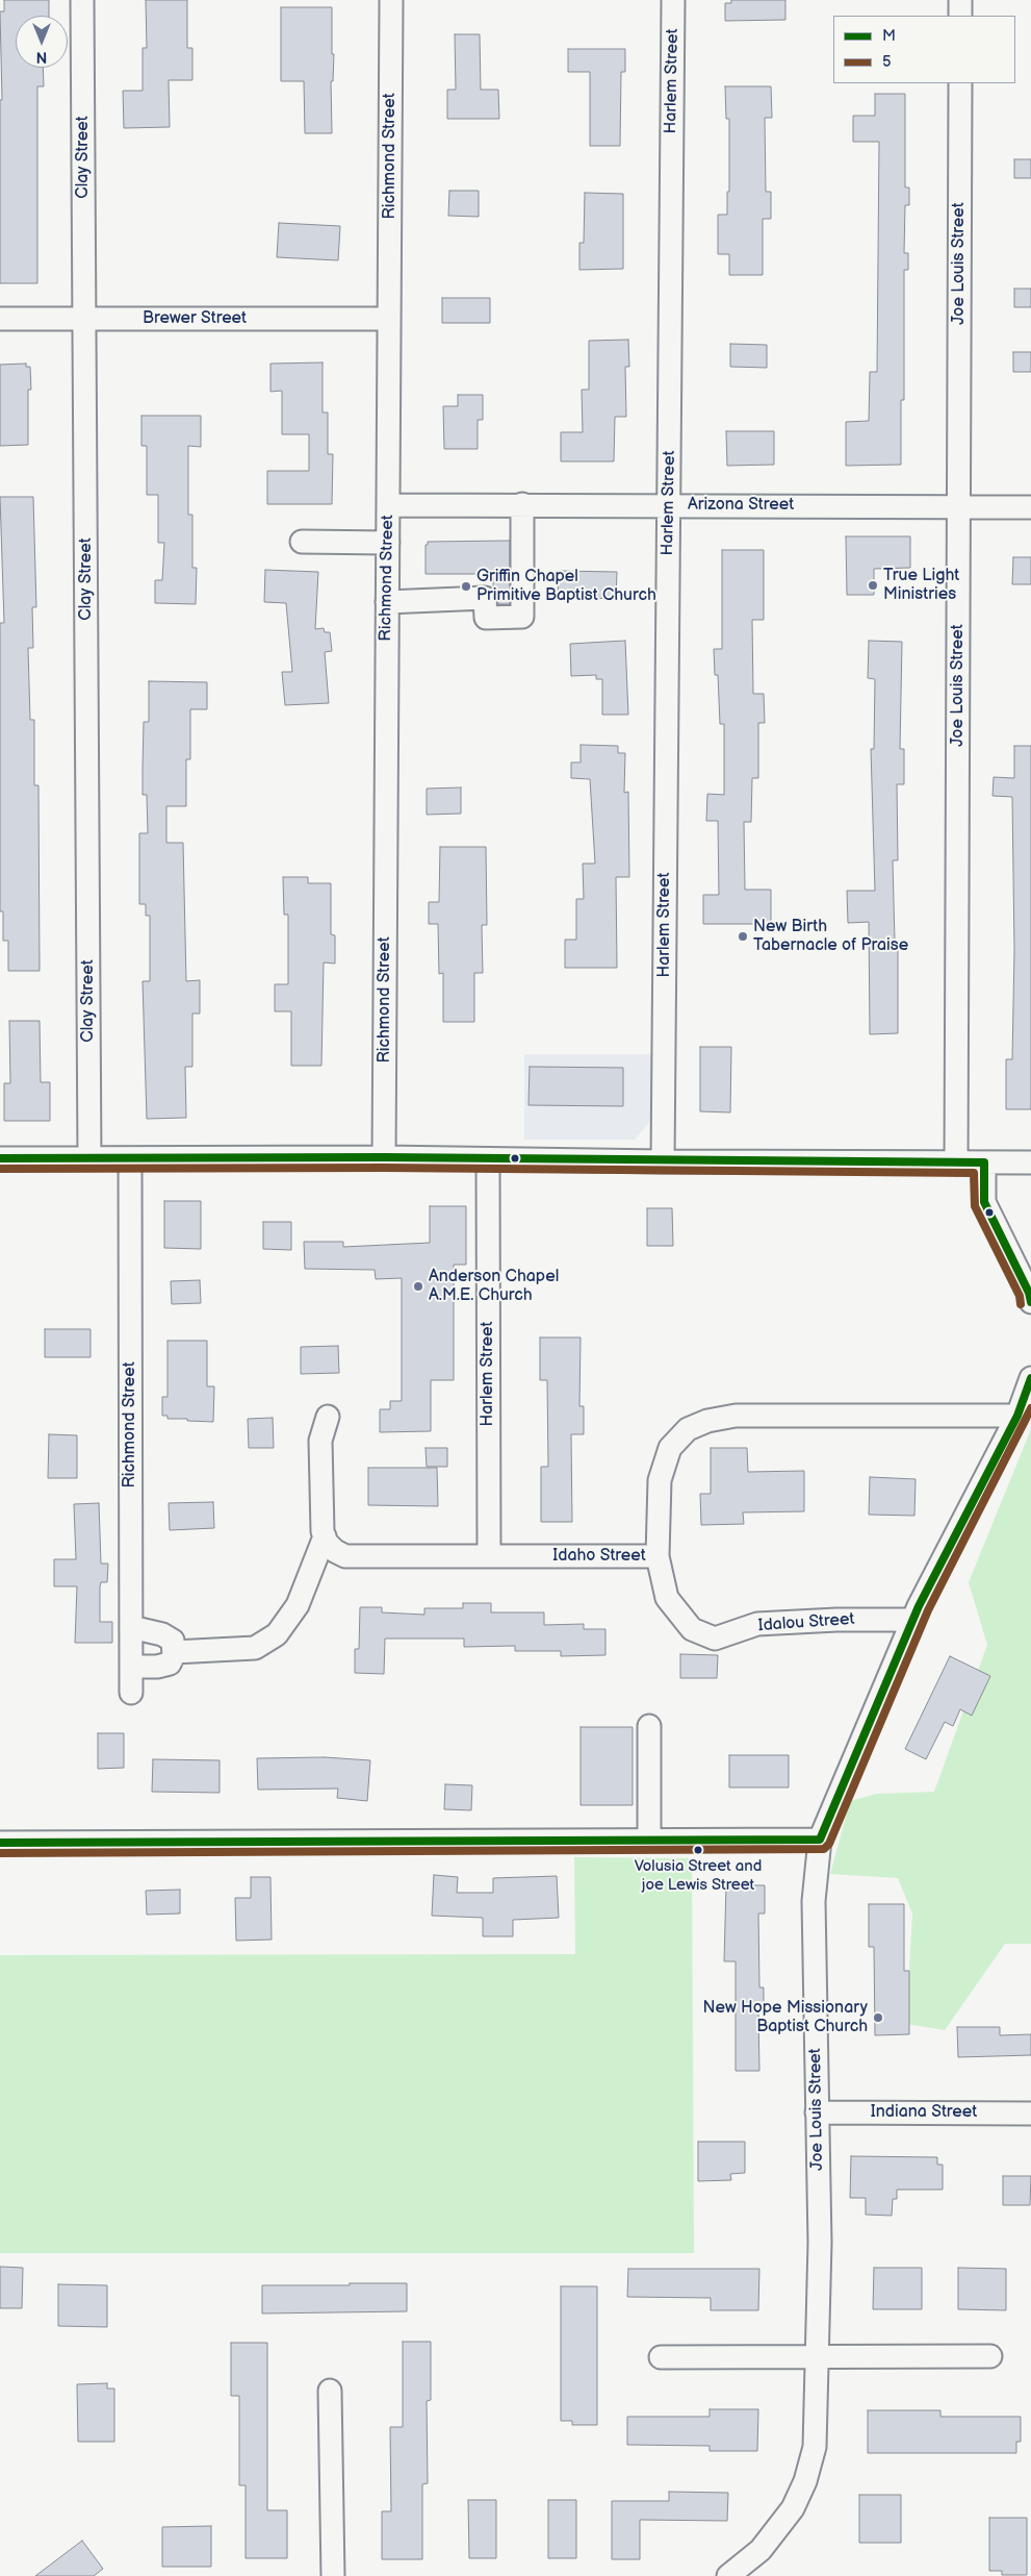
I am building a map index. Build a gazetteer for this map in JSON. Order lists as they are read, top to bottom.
{
  "streets": {
    "street": [
      "Harlem Street",
      "Richmond Street",
      "Clay Street",
      "Joe Louis Street",
      "Brewer Street",
      "Arizona Street",
      "Idaho Street",
      "Idalou Street",
      "Indiana Street"
    ]
  },
  "crossings": [
    ["Harlem Street", "Arizona Street"],
    ["Harlem Street", "Idaho Street"],
    ["Richmond Street", "Brewer Street"],
    ["Richmond Street", "Arizona Street"],
    ["Clay Street", "Brewer Street"],
    ["Joe Louis Street", "Arizona Street"],
    ["Joe Louis Street", "Idaho Street"],
    ["Joe Louis Street", "Idalou Street"],
    ["Joe Louis Street", "Indiana Street"],
    ["Idaho Street", "Idalou Street"]
  ],
  "places": [
    "True Light Ministries",
    "Griffin Chapel Primitive Baptist Church",
    "New Birth Tabernacle of Praise",
    "Anderson Chapel A.M.E. Church",
    "Volusia Street and joe Lewis Street",
    "New Hope Missionary Baptist Church"
  ],
  "lines": ["transit line M", "transit line 5"],
  "legend": ["M", "5"],
  "north": "bottom"
}
